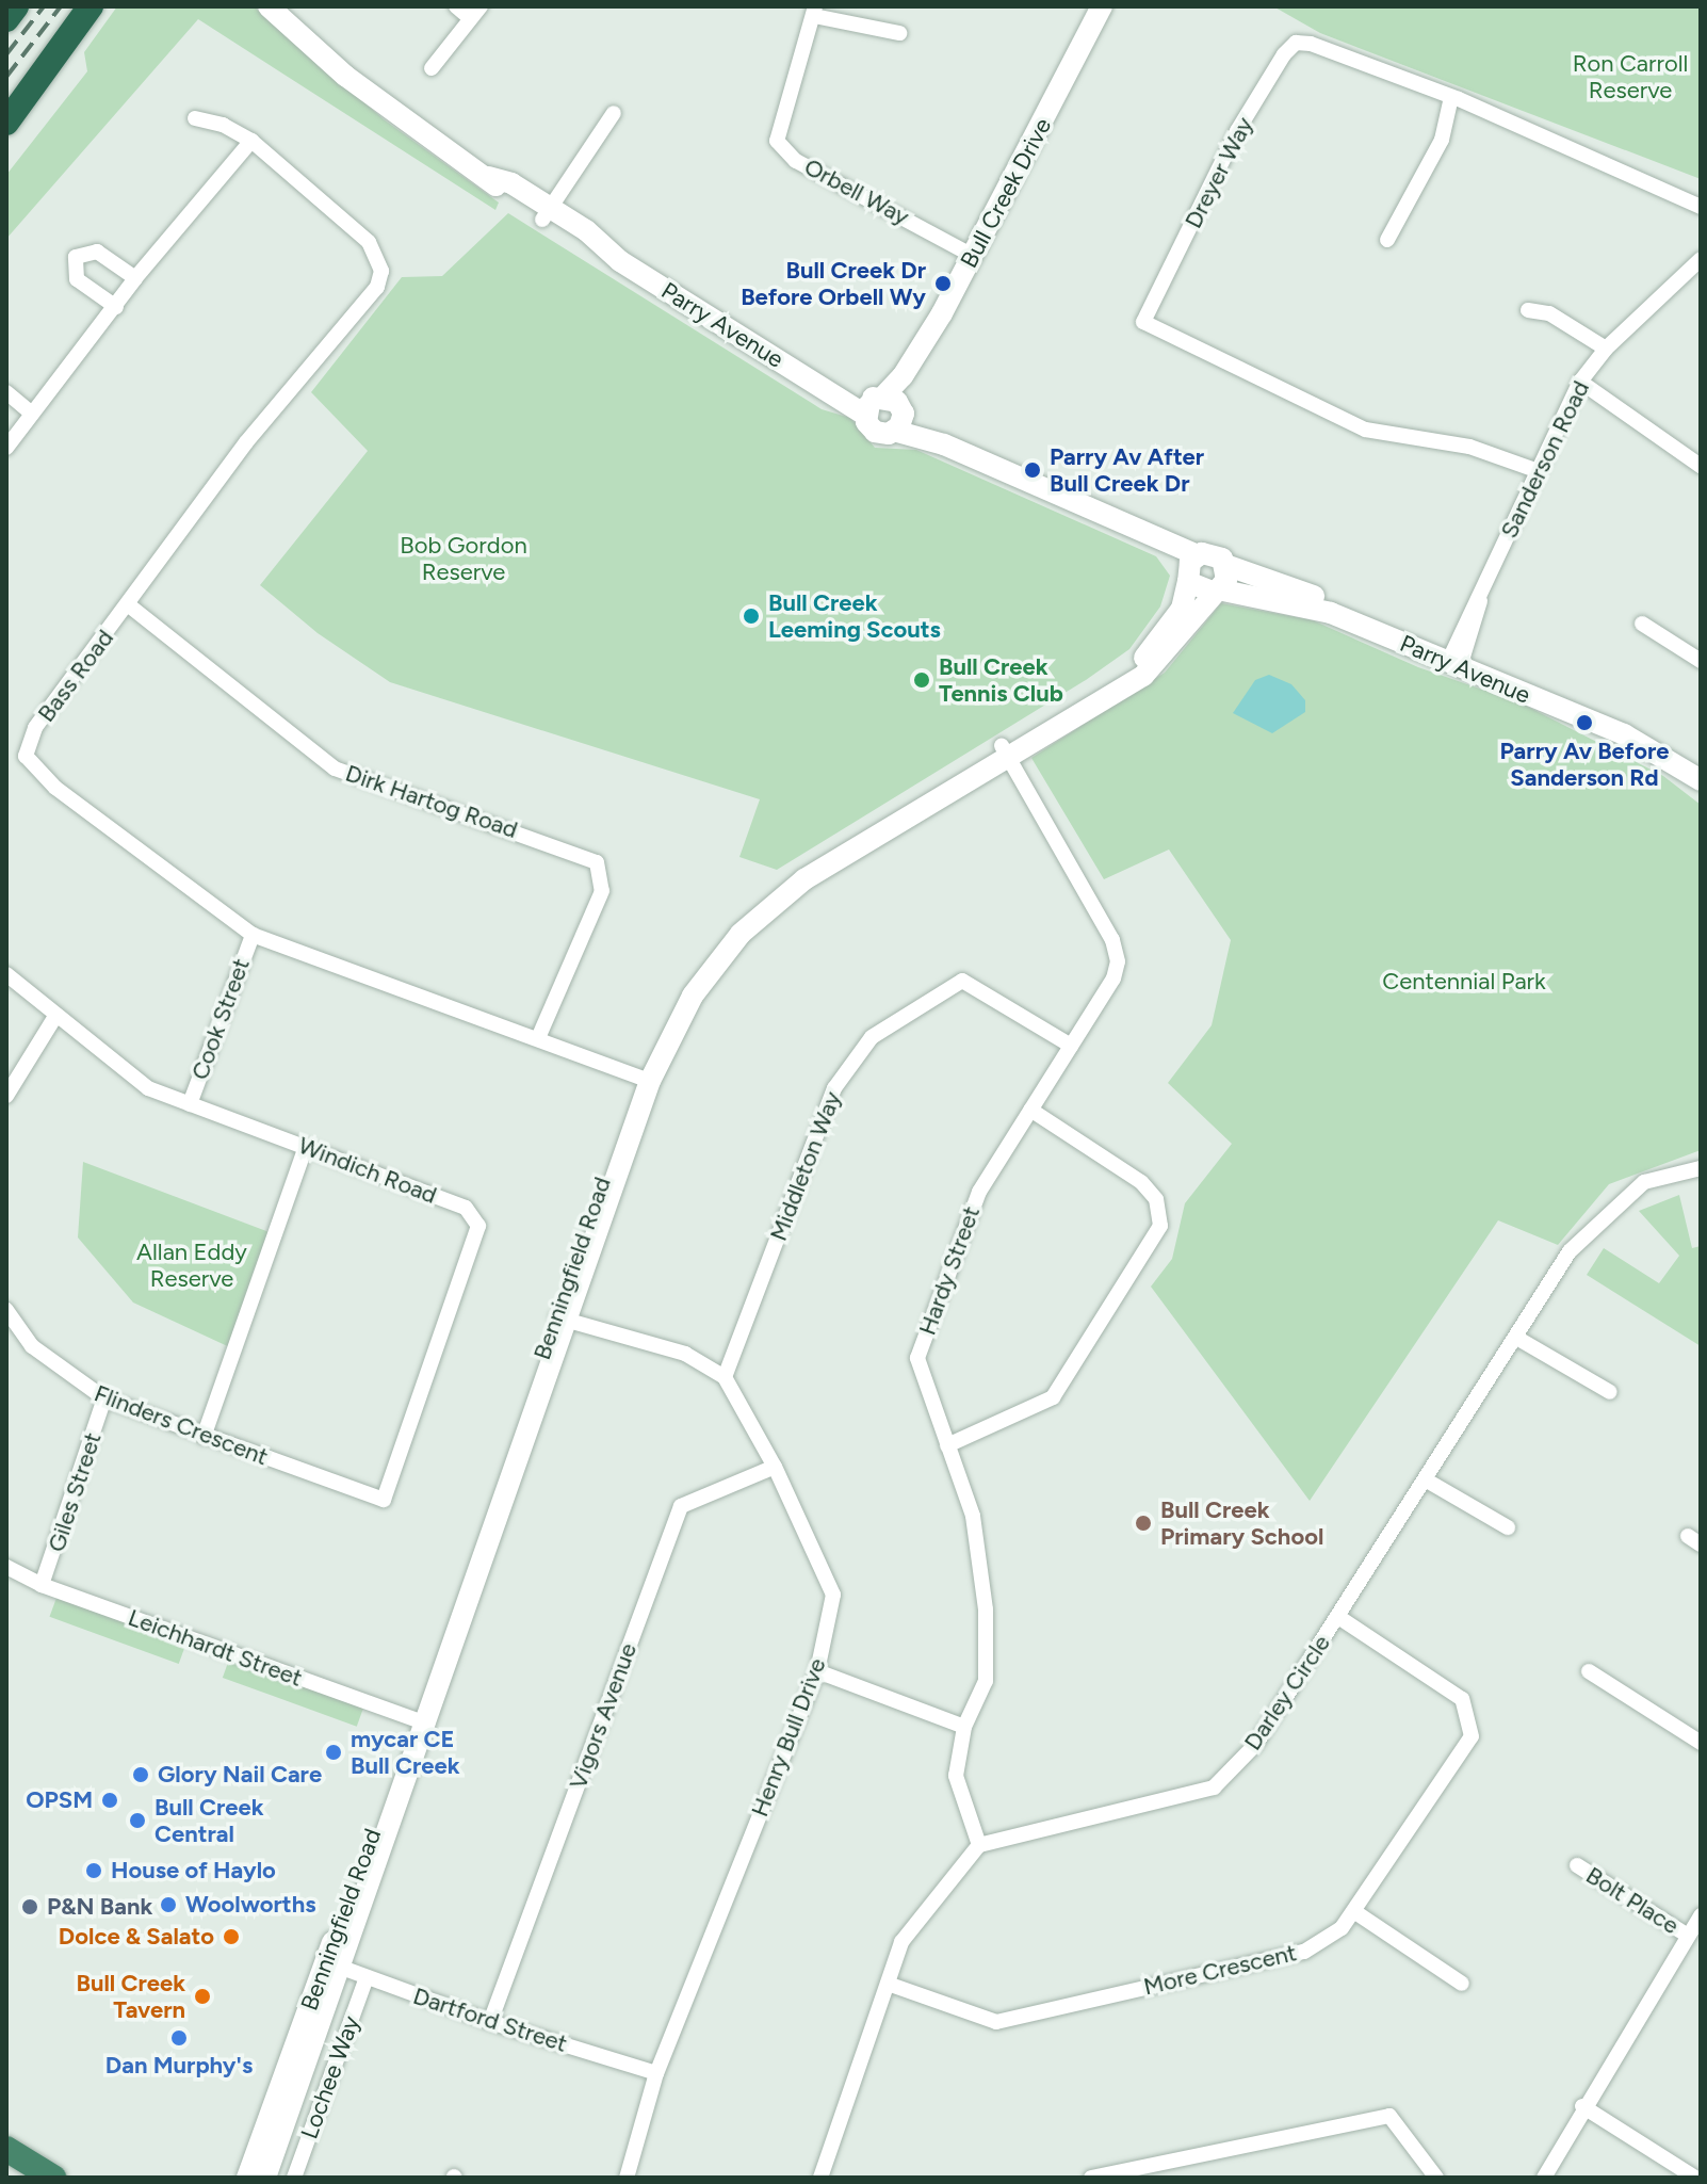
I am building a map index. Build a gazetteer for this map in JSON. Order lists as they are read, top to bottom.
{
  "streets": {
    "main road": ["Bull Creek Drive", "Parry Avenue", "Benningfield Road"],
    "street": [
      "Dreyer Way",
      "Orbell Way",
      "Sanderson Road",
      "Bass Road",
      "Dirk Hartog Road",
      "Cook Street",
      "Middleton Way",
      "Windich Road",
      "Hardy Street",
      "Flinders Crescent",
      "Giles Street",
      "Leichhardt Street",
      "Darley Circle",
      "Vigors Avenue",
      "Henry Bull Drive",
      "Bolt Place",
      "More Crescent",
      "Dartford Street",
      "Lochee Way"
    ]
  },
  "crossings": [
    ["Dreyer Way", "Sanderson Road"],
    ["Orbell Way", "Bull Creek Drive"],
    ["Bull Creek Drive", "Parry Avenue"],
    ["Parry Avenue", "Sanderson Road"],
    ["Parry Avenue", "Benningfield Road"],
    ["Bass Road", "Dirk Hartog Road"],
    ["Bass Road", "Cook Street"],
    ["Bass Road", "Benningfield Road"],
    ["Cook Street", "Windich Road"],
    ["Middleton Way", "Hardy Street"],
    ["Middleton Way", "Henry Bull Drive"],
    ["Windich Road", "Flinders Crescent"],
    ["Benningfield Road", "Hardy Street"],
    ["Benningfield Road", "Leichhardt Street"],
    ["Benningfield Road", "Dartford Street"],
    ["Hardy Street", "Darley Circle"],
    ["Flinders Crescent", "Giles Street"],
    ["Giles Street", "Leichhardt Street"],
    ["Darley Circle", "More Crescent"],
    ["Vigors Avenue", "Henry Bull Drive"],
    ["Vigors Avenue", "Dartford Street"],
    ["Henry Bull Drive", "Dartford Street"],
    ["Dartford Street", "Lochee Way"]
  ],
  "parks": [
    "Ron Carroll Reserve",
    "Bob Gordon Reserve",
    "Centennial Park",
    "Allan Eddy Reserve"
  ],
  "places": [
    "Bull Creek Dr Before Orbell Wy",
    "Parry Av After Bull Creek Dr",
    "Bull Creek Leeming Scouts",
    "Bull Creek Tennis Club",
    "Parry Av Before Sanderson Rd",
    "Bull Creek Primary School",
    "mycar CE Bull Creek",
    "Glory Nail Care",
    "OPSM",
    "Bull Creek Central",
    "House of Haylo",
    "Woolworths",
    "P&N Bank",
    "Dolce & Salato",
    "Bull Creek Tavern",
    "Dan Murphy's"
  ]
}
